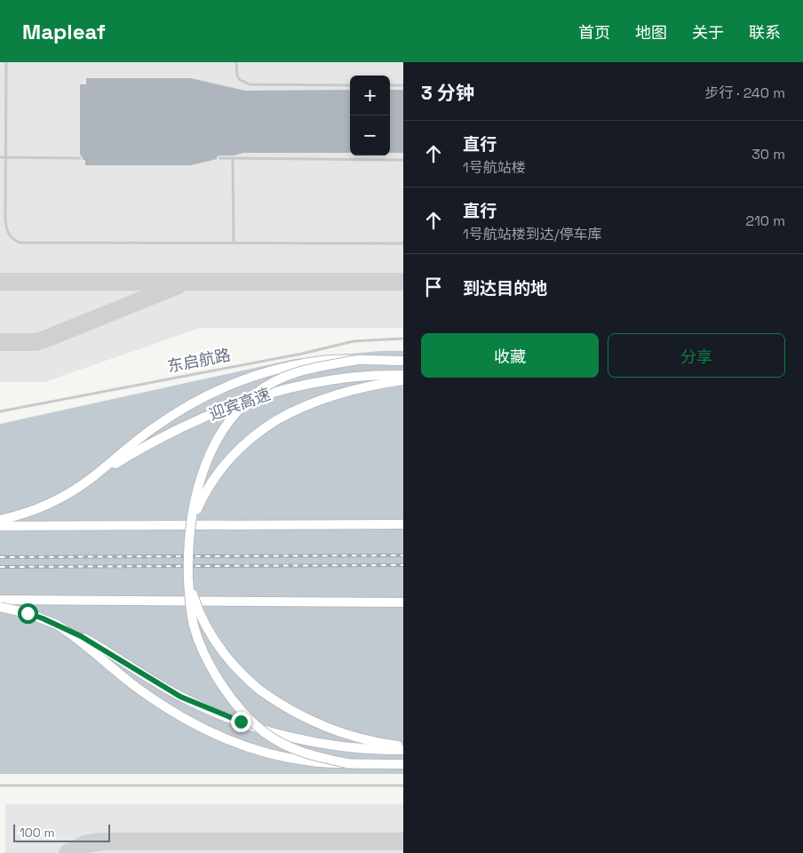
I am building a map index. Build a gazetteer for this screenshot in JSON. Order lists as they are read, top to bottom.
{
  "streets": {
    "main road": ["迎宾高速"],
    "lane": ["东启航路"]
  },
  "scale_bar": "100 m",
  "page": {
    "header": "Mapleaf",
    "nav": [
      "首页",
      "地图",
      "关于",
      "联系"
    ],
    "heading": ["3 分钟", "步行 · 240 m"],
    "map_buttons": ["+", "−"],
    "list": [
      ["直行", "1号航站楼", "30 m"],
      ["直行", "1号航站楼到达/停车库", "210 m"],
      "到达目的地"
    ],
    "buttons": ["收藏", "分享"],
    "scale": "100 m"
  }
}
